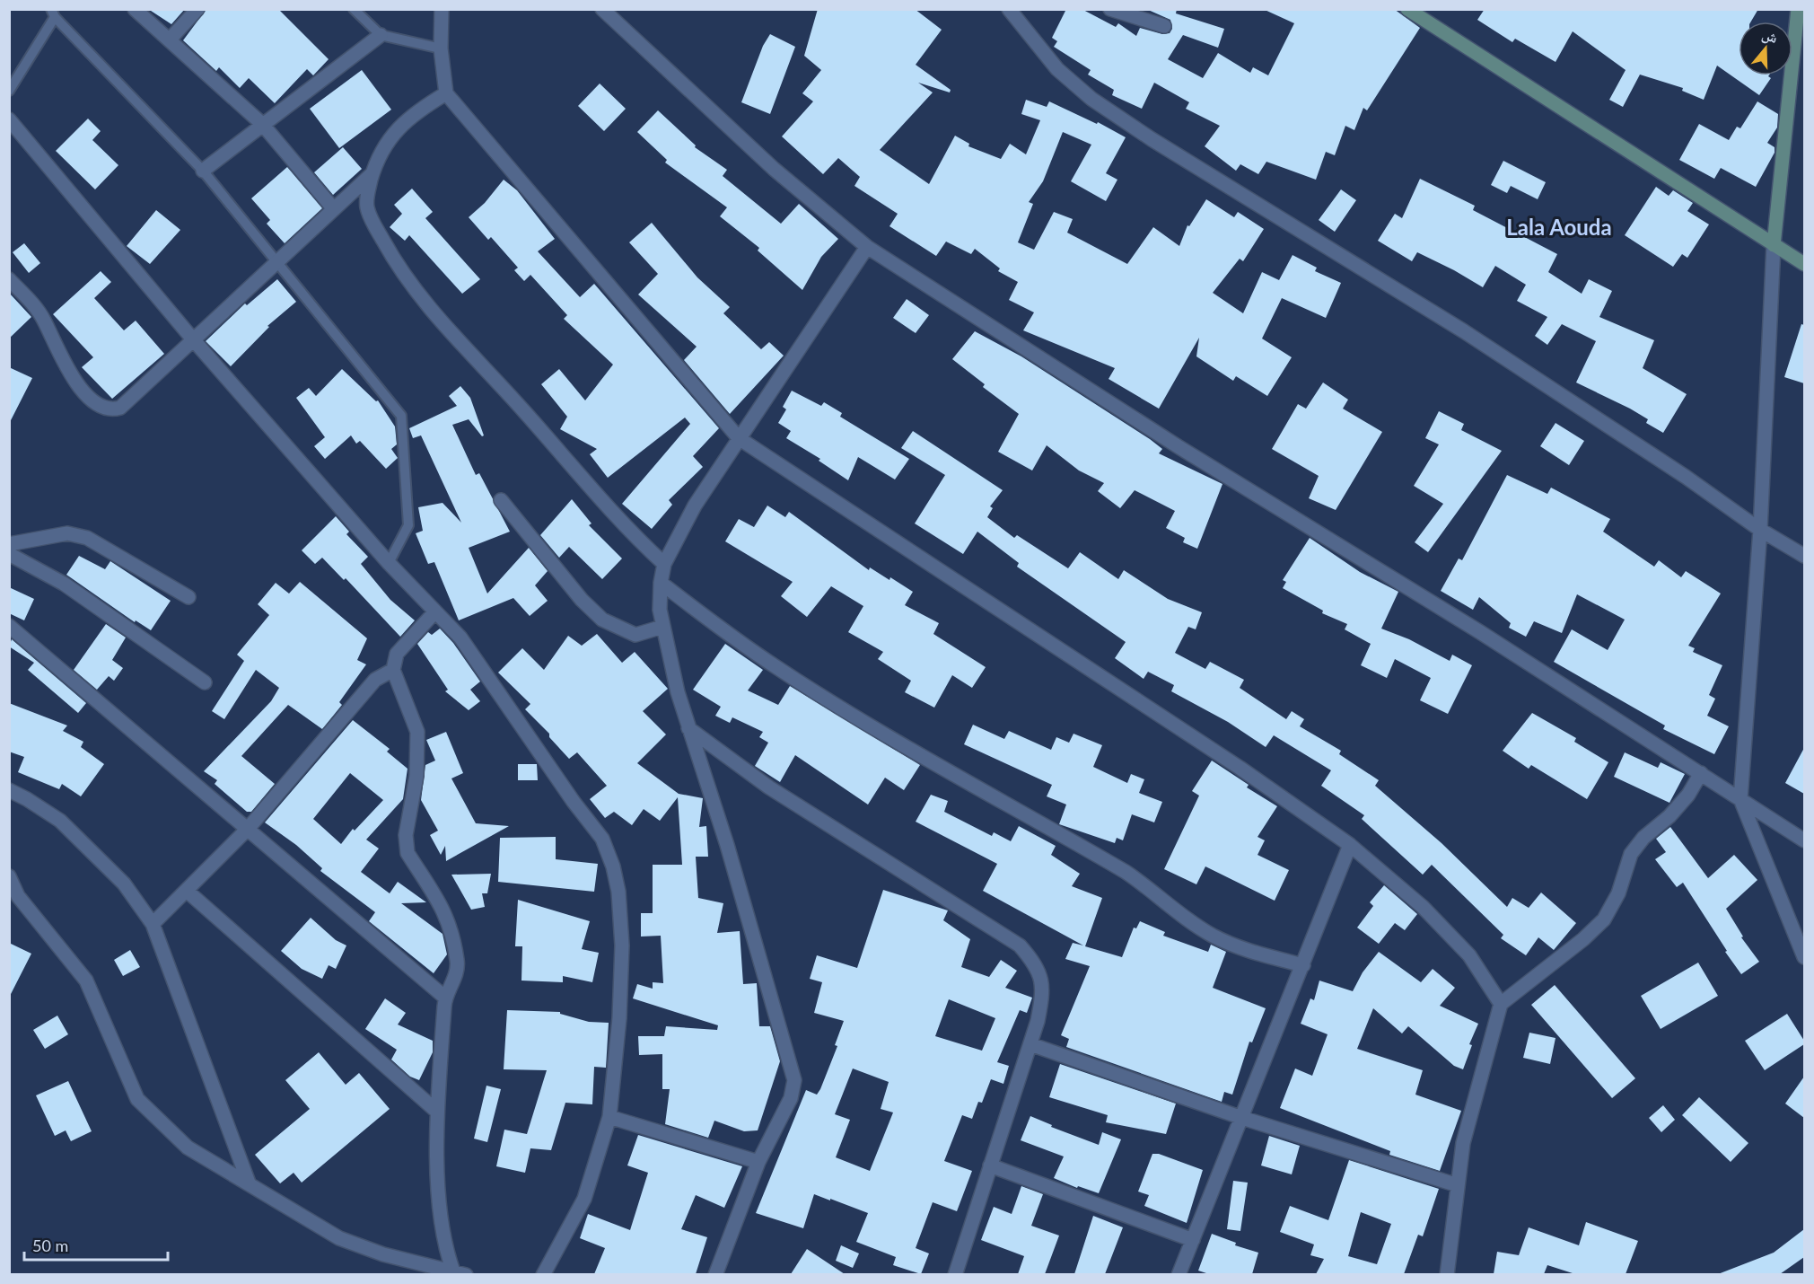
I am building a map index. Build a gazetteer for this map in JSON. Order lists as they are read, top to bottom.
{
  "districts": ["Lala Aouda"],
  "scale_bar": "50 m",
  "north": "top"
}
